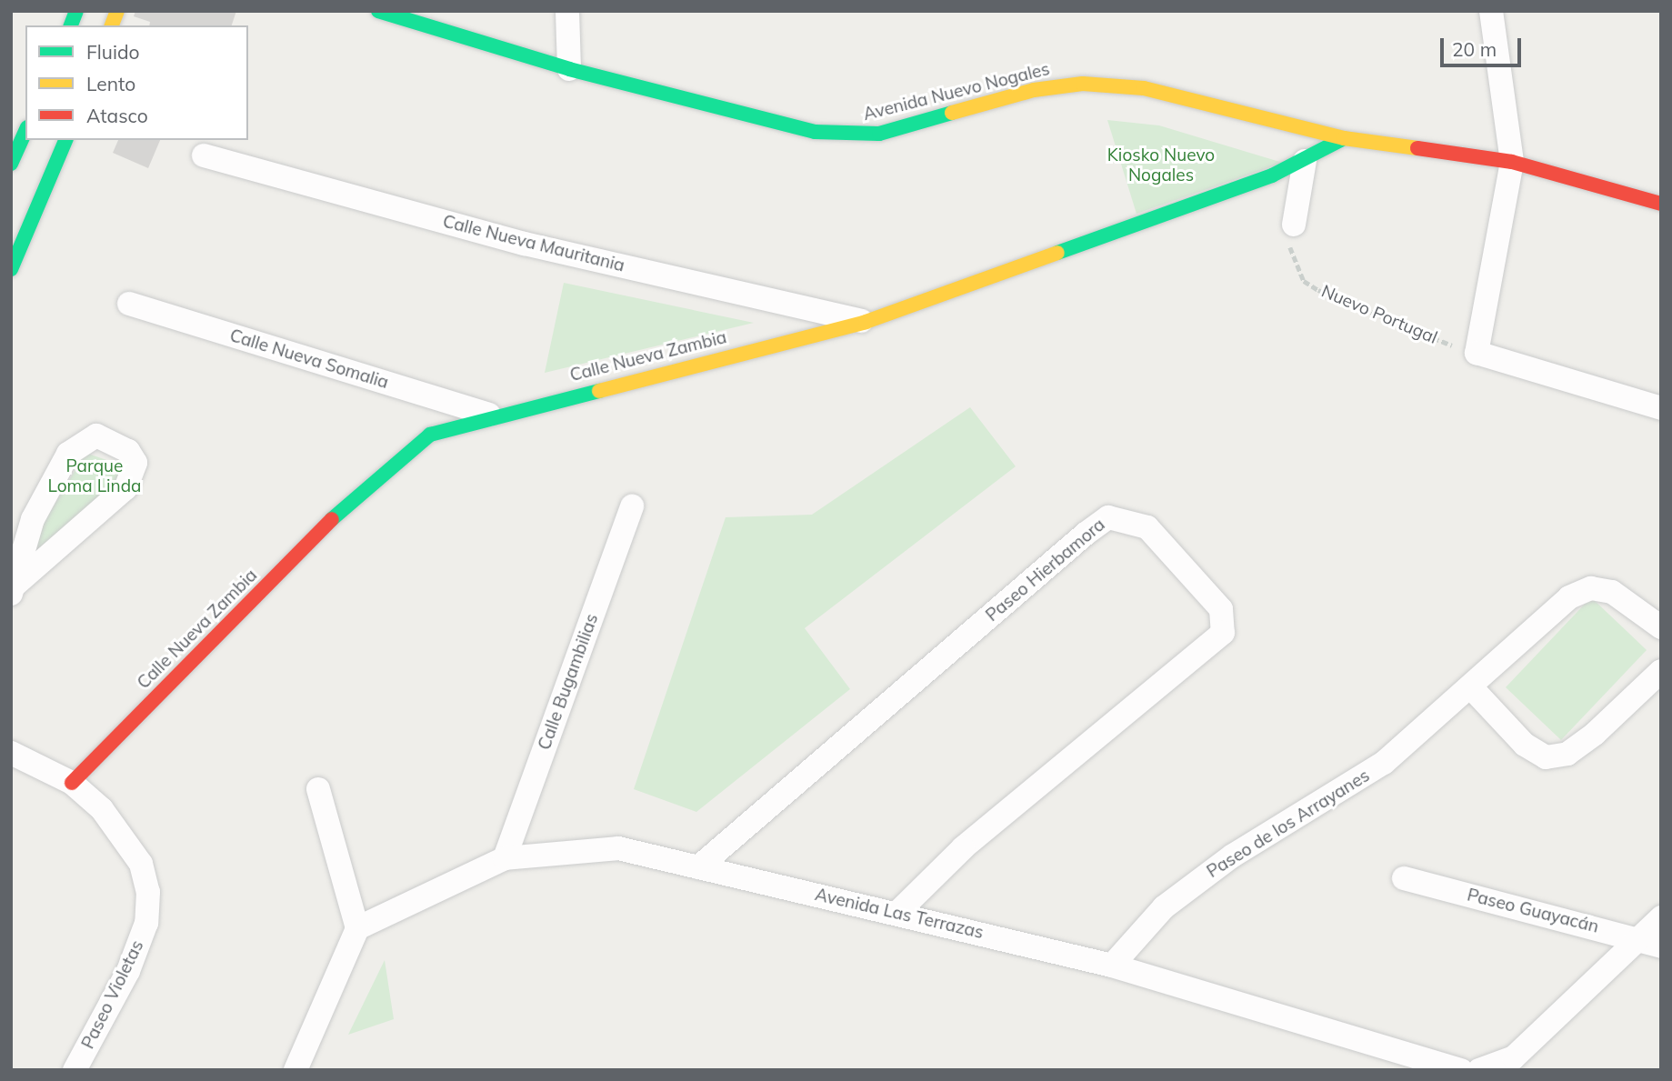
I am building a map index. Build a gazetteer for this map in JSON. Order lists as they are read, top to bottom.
{
  "streets": {
    "street": [
      "Avenida Nuevo Nogales",
      "Calle Nueva Mauritania",
      "Calle Nueva Zambia",
      "Calle Nueva Somalia",
      "Paseo Hierbamora",
      "Calle Bugambilias",
      "Paseo de los Arrayanes",
      "Paseo Guayacán",
      "Avenida Las Terrazas",
      "Paseo Violetas"
    ],
    "path": ["Nuevo Portugal"]
  },
  "crossings": [
    ["Avenida Nuevo Nogales", "Calle Nueva Zambia"],
    ["Calle Nueva Mauritania", "Calle Nueva Zambia"],
    ["Calle Nueva Zambia", "Calle Nueva Somalia"],
    ["Calle Nueva Zambia", "Paseo Violetas"],
    ["Paseo Hierbamora", "Avenida Las Terrazas"],
    ["Calle Bugambilias", "Avenida Las Terrazas"],
    ["Paseo de los Arrayanes", "Avenida Las Terrazas"]
  ],
  "parks": ["Kiosko Nuevo Nogales", "Parque Loma Linda"],
  "legend": ["Fluido", "Lento", "Atasco"],
  "scale_bar": "20 m"
}
